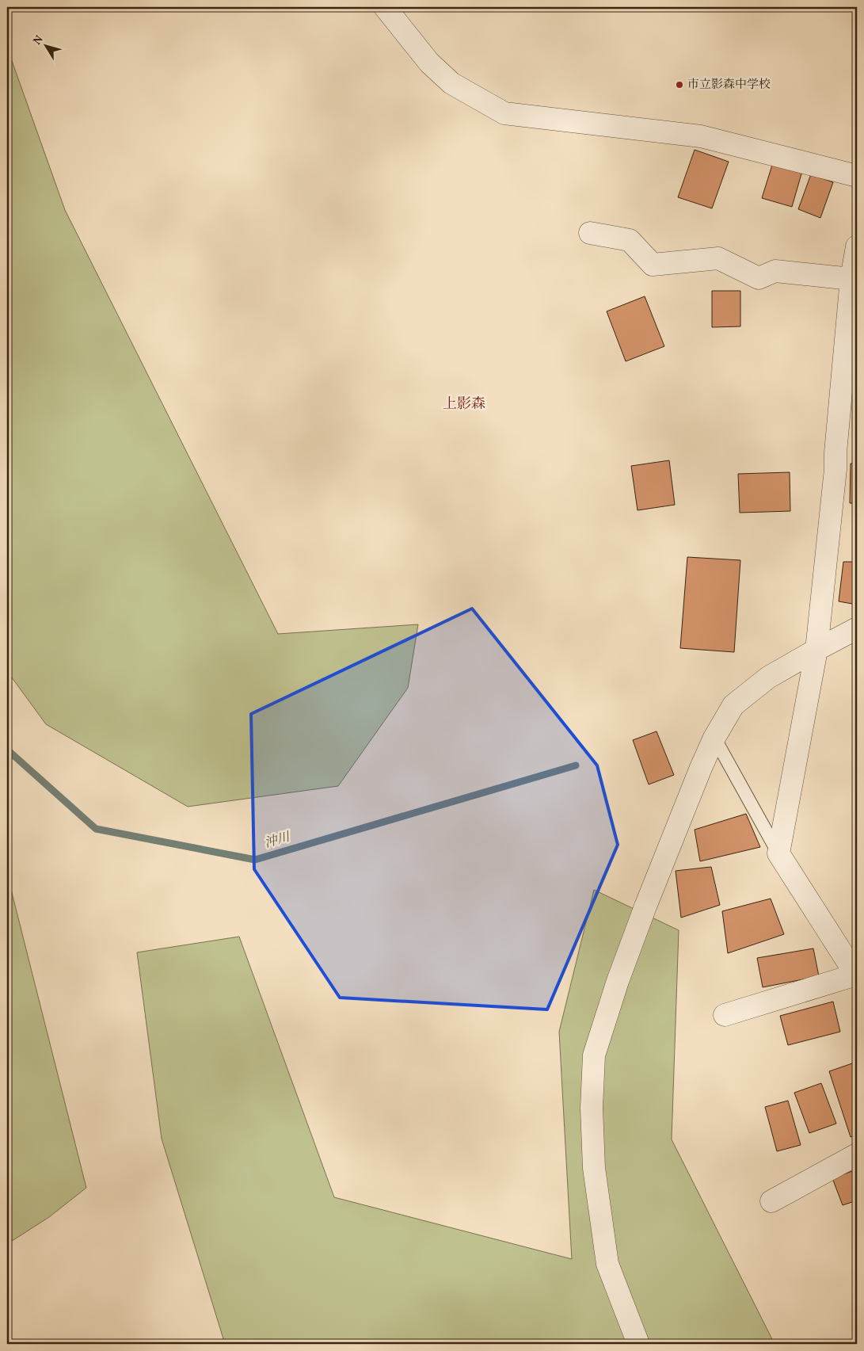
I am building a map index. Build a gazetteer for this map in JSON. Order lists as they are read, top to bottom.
{
  "districts": ["上影森"],
  "water": ["沖川"],
  "places": ["市立影森中学校"],
  "north": "top left"
}
